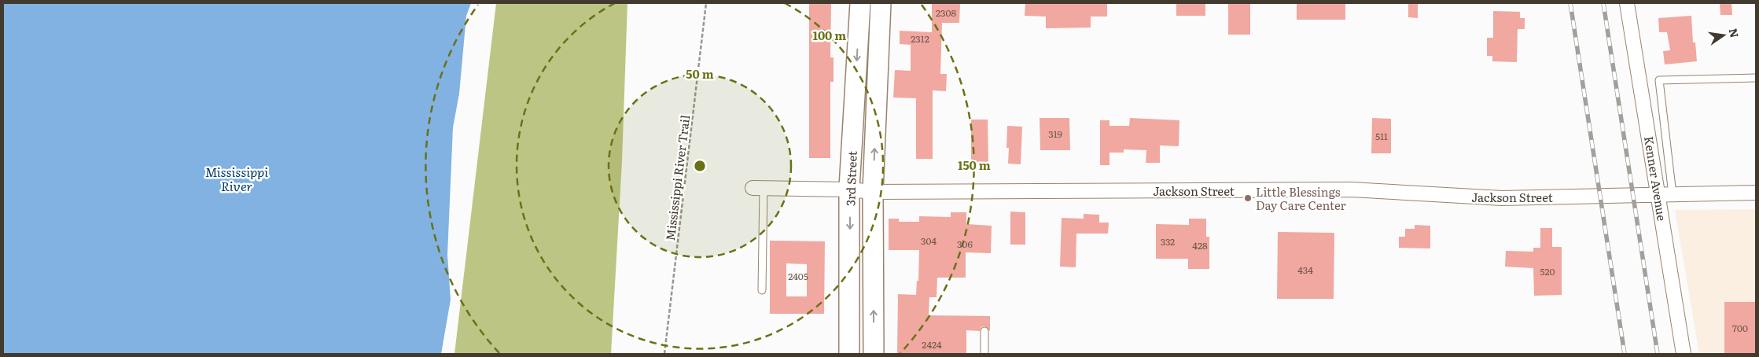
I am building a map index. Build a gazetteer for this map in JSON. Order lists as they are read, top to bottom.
{
  "streets": {
    "main road": ["3rd Street"],
    "street": ["Kenner Avenue", "Jackson Street"],
    "path": ["Mississippi River Trail"]
  },
  "crossings": [
    ["3rd Street", "Jackson Street"],
    ["Kenner Avenue", "Jackson Street"]
  ],
  "water": ["Mississippi River"],
  "places": ["Little Blessings Day Care Center"],
  "house_numbers": [
    "2308",
    "2312",
    "319",
    "511",
    "304",
    "332",
    "306",
    "428",
    "434",
    "520",
    "2405",
    "700",
    "2424"
  ],
  "north": "right",
  "rings": ["100 m", "50 m", "150 m"]
}
